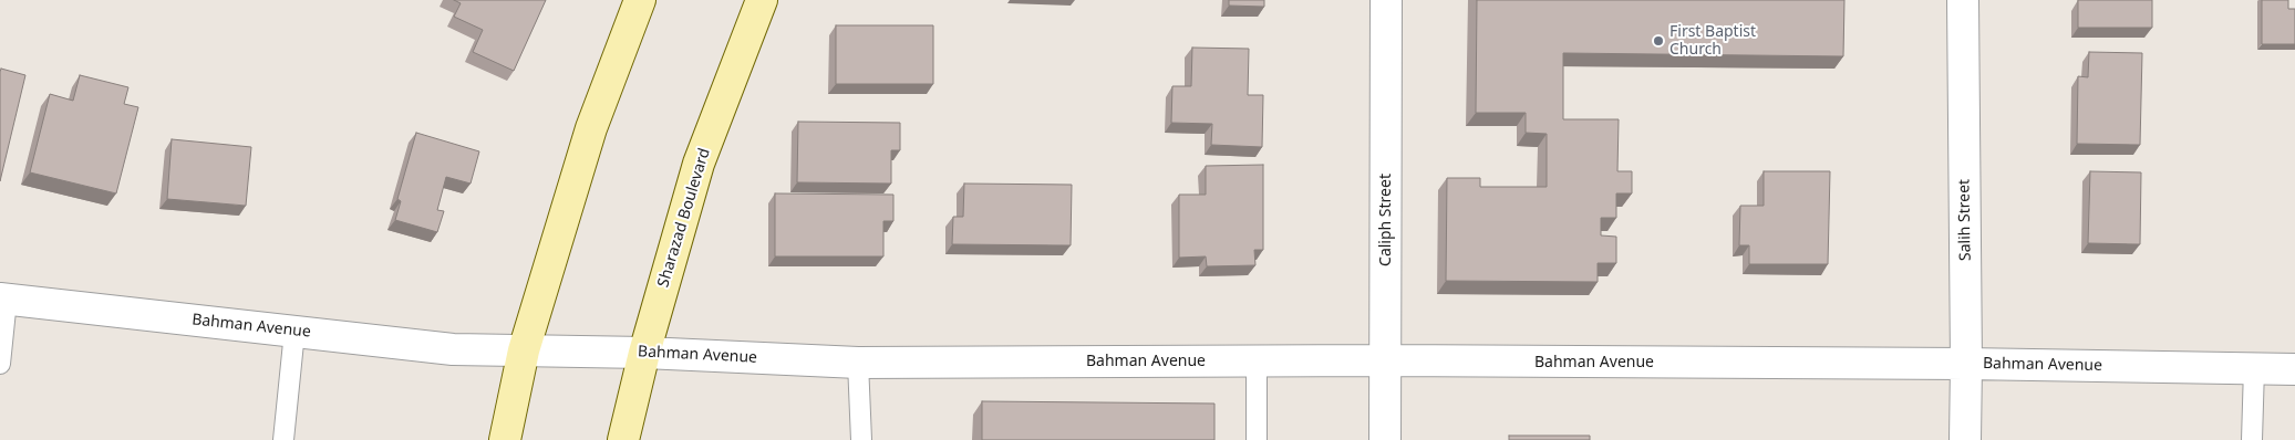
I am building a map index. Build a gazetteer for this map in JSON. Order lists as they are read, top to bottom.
{
  "streets": {
    "street": [
      "Sharazad Boulevard",
      "Caliph Street",
      "Salih Street",
      "Bahman Avenue"
    ]
  },
  "crossings": [
    ["Sharazad Boulevard", "Bahman Avenue"],
    ["Caliph Street", "Bahman Avenue"],
    ["Salih Street", "Bahman Avenue"]
  ],
  "places": ["First Baptist Church"]
}
